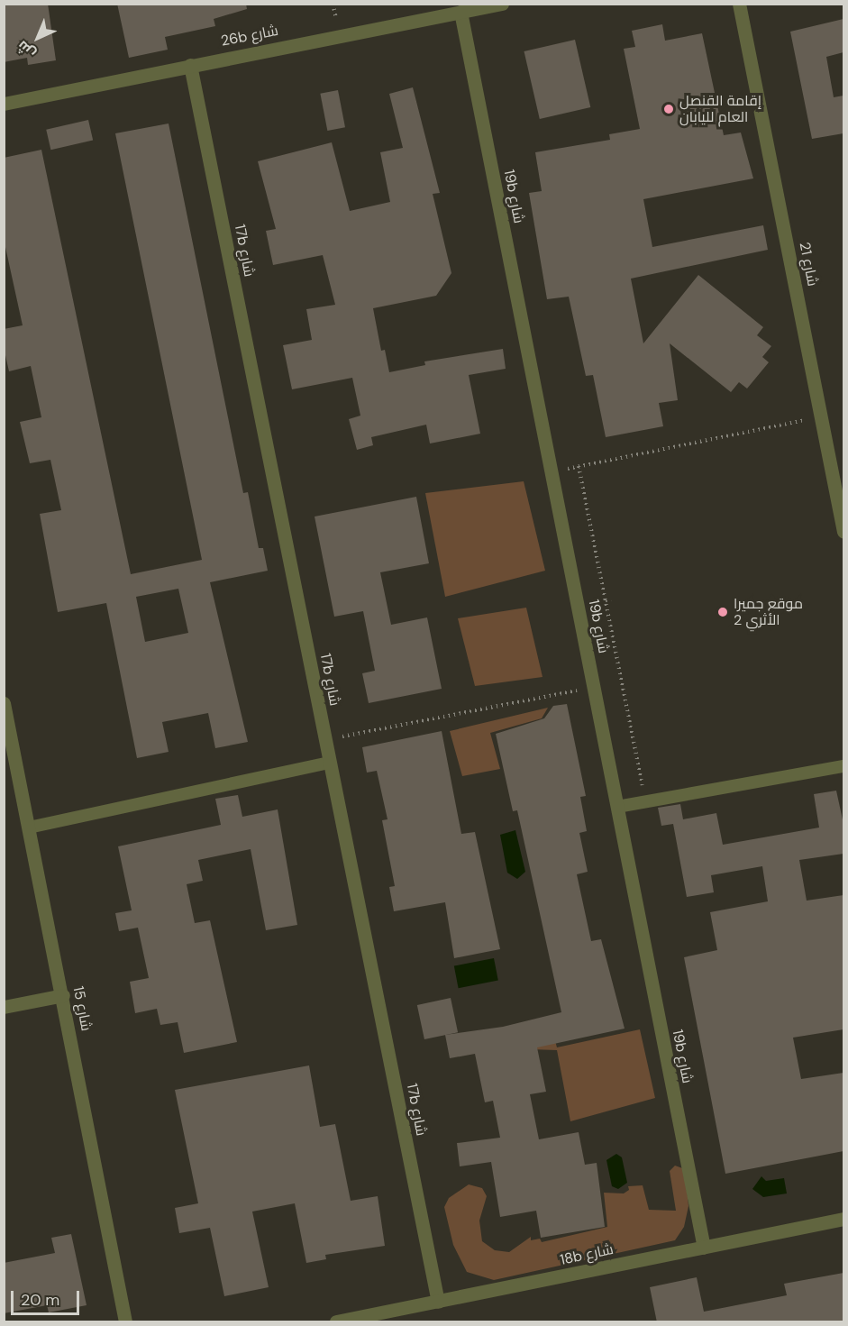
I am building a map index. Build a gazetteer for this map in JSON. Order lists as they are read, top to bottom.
{
  "streets": {
    "street": [
      "26b شارع",
      "19b شارع",
      "17b شارع",
      "شارع 21",
      "شارع 15",
      "18b شارع"
    ]
  },
  "crossings": [
    ["26b شارع", "19b شارع"],
    ["26b شارع", "17b شارع"],
    ["19b شارع", "18b شارع"],
    ["17b شارع", "18b شارع"]
  ],
  "places": ["إقامة القنصل العام لليابان", "موقع جميرا 2 الأثري"],
  "scale_bar": "20 m",
  "north": "bottom left"
}
